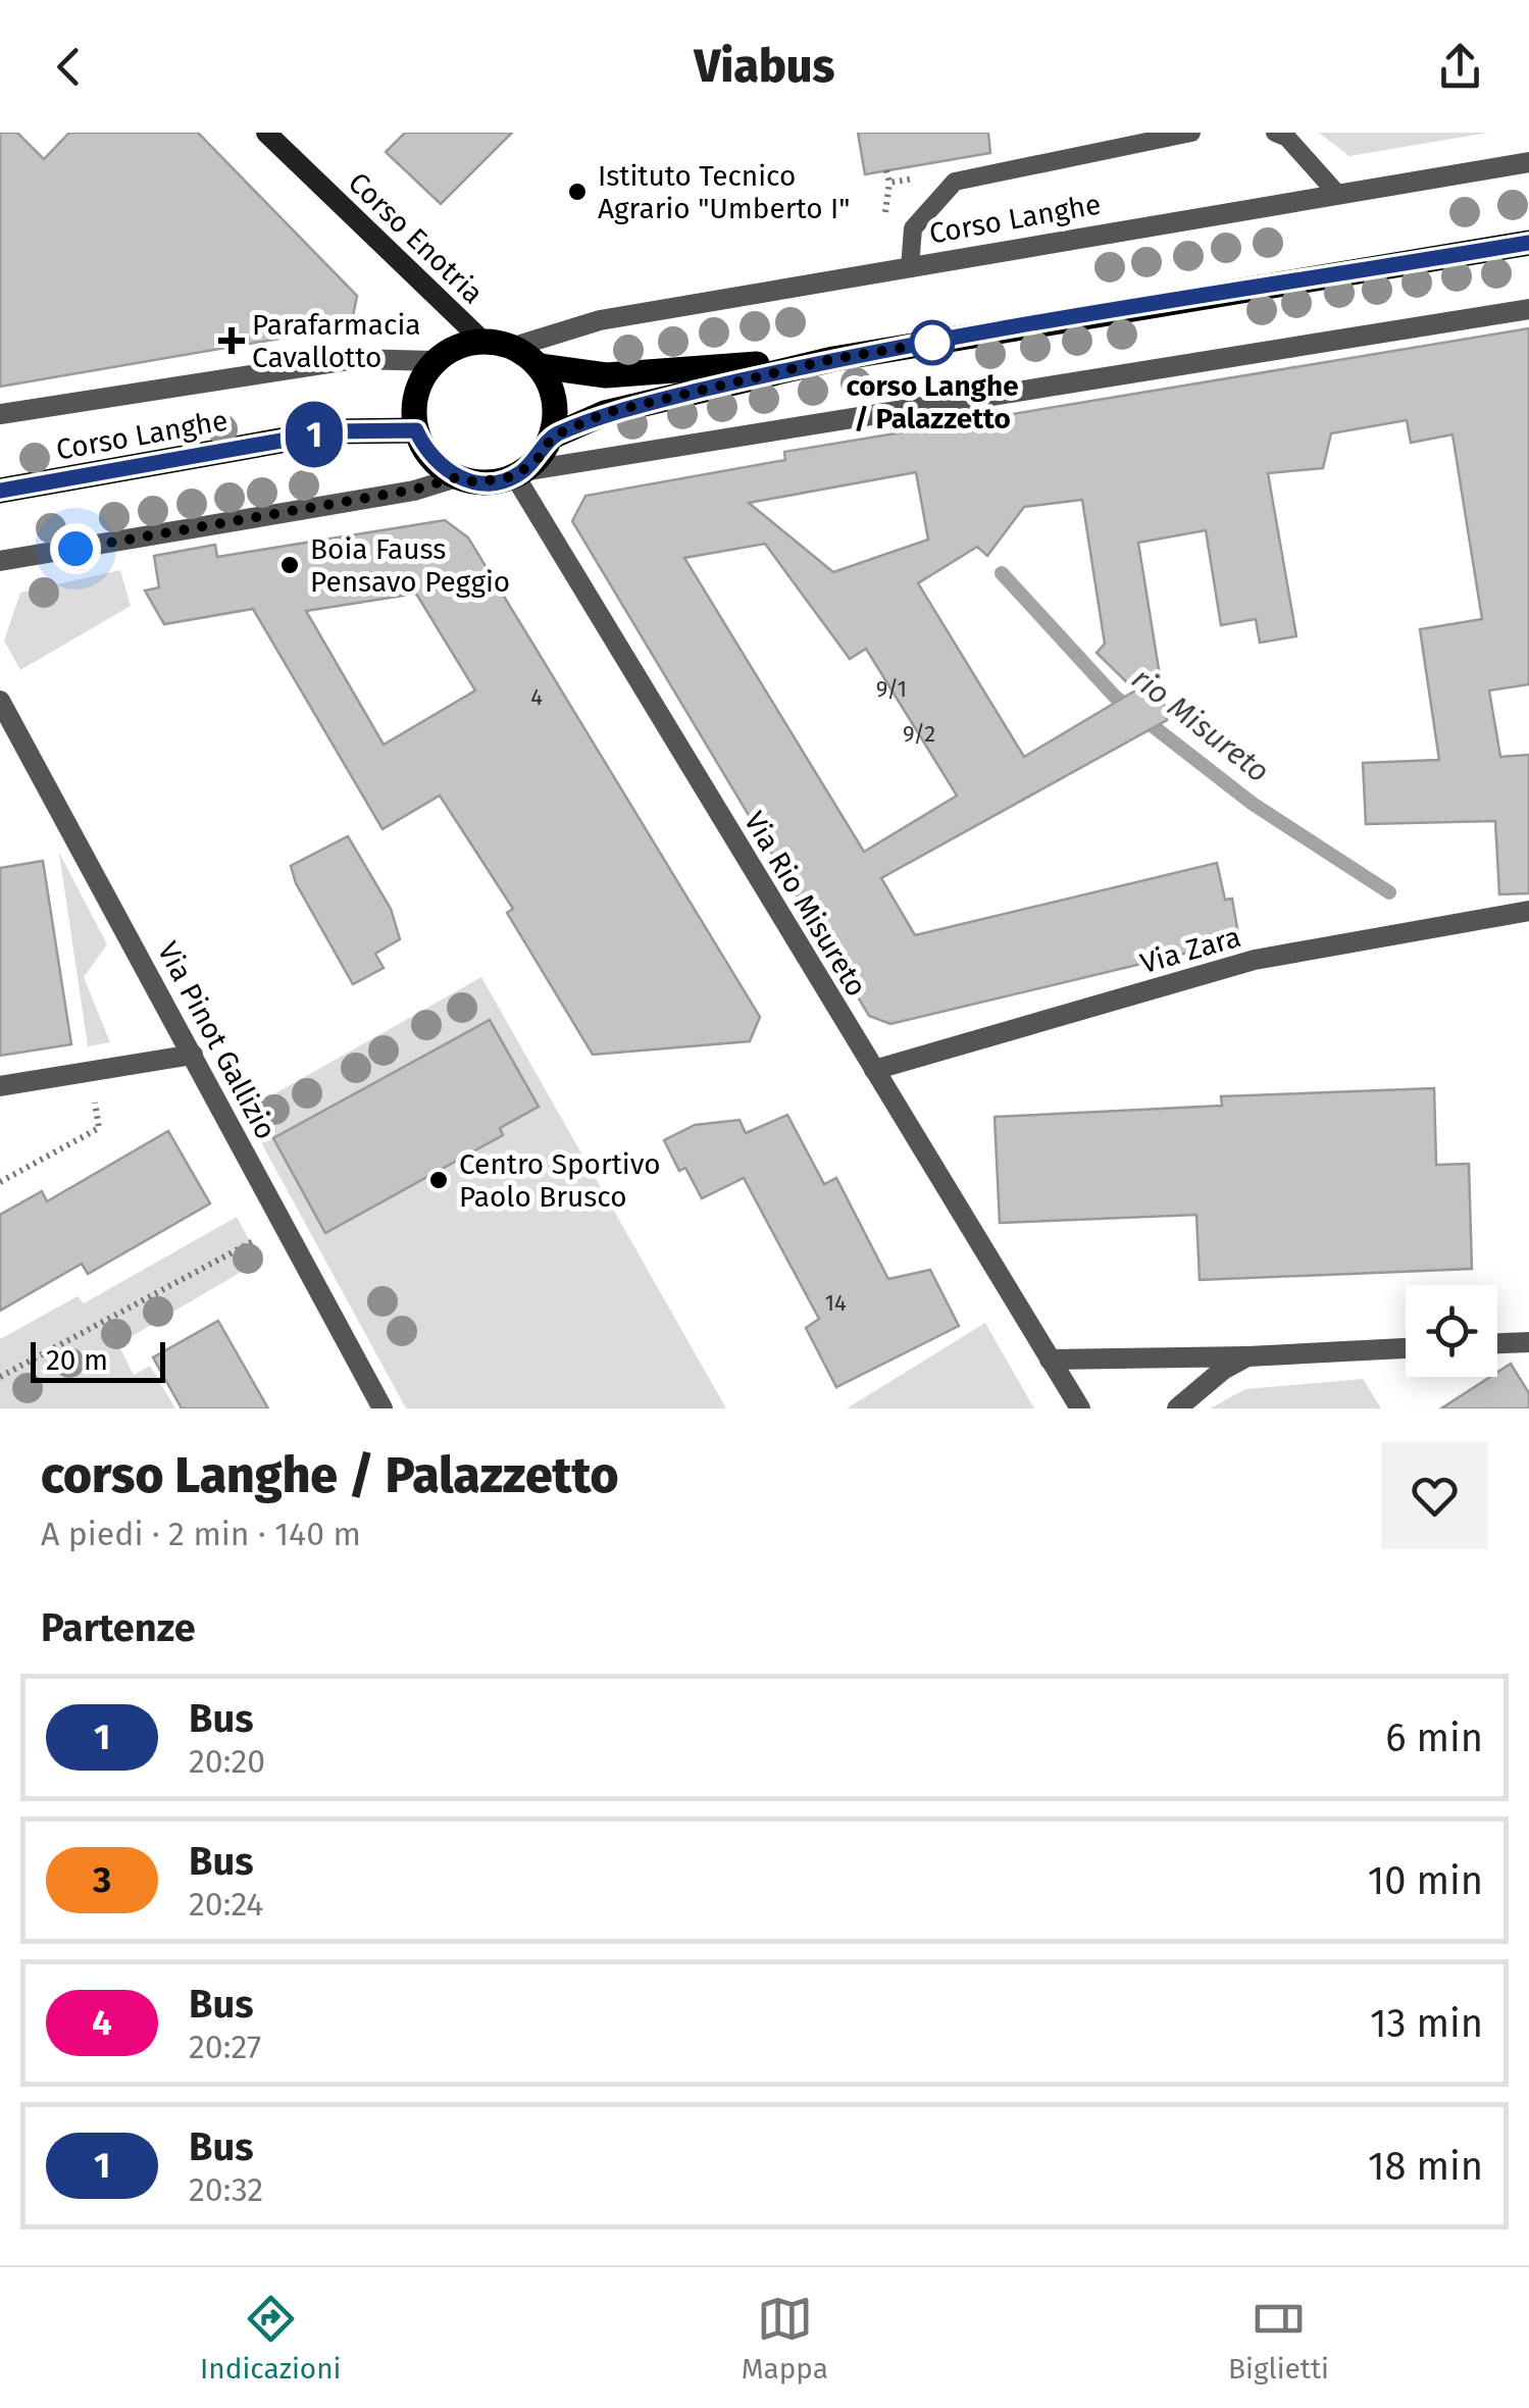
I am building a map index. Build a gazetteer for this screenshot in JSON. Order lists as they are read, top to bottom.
{
  "streets": {
    "main road": ["Corso Langhe", "Corso Enotria"],
    "street": ["Via Rio Misureto", "Via Zara", "Via Pinot Gallizio"]
  },
  "crossings": [
    ["Corso Langhe", "Corso Enotria"],
    ["Corso Langhe", "Via Rio Misureto"],
    ["Corso Enotria", "Via Rio Misureto"],
    ["Via Rio Misureto", "Via Zara"]
  ],
  "water": ["rio Misureto"],
  "places": {
    "other": [
      "Istituto Tecnico Agrario \"Umberto I\"",
      "corso Langhe / Palazzetto",
      "Boia Fauss Pensavo Peggio",
      "Centro Sportivo Paolo Brusco"
    ],
    "health": ["Parafarmacia Cavallotto"]
  },
  "lines": ["bus line 1"],
  "house_numbers": [
    "9/1",
    "4",
    "9/2",
    "14"
  ],
  "scale_bar": "20 m",
  "page": {
    "header": "Viabus",
    "on_map": "1",
    "scale": "20 m",
    "heading": [
      ["corso Langhe / Palazzetto", "A piedi · 2 min · 140 m"],
      "Partenze"
    ],
    "list": [
      {
        "mark": "1",
        "name": "Bus",
        "note": "20:20",
        "value": "6 min"
      },
      {
        "mark": "3",
        "name": "Bus",
        "note": "20:24",
        "value": "10 min"
      },
      {
        "mark": "4",
        "name": "Bus",
        "note": "20:27",
        "value": "13 min"
      },
      {
        "mark": "1",
        "name": "Bus",
        "note": "20:32",
        "value": "18 min"
      }
    ],
    "tabs": ["Indicazioni", "Mappa", "Biglietti"]
  }
}
